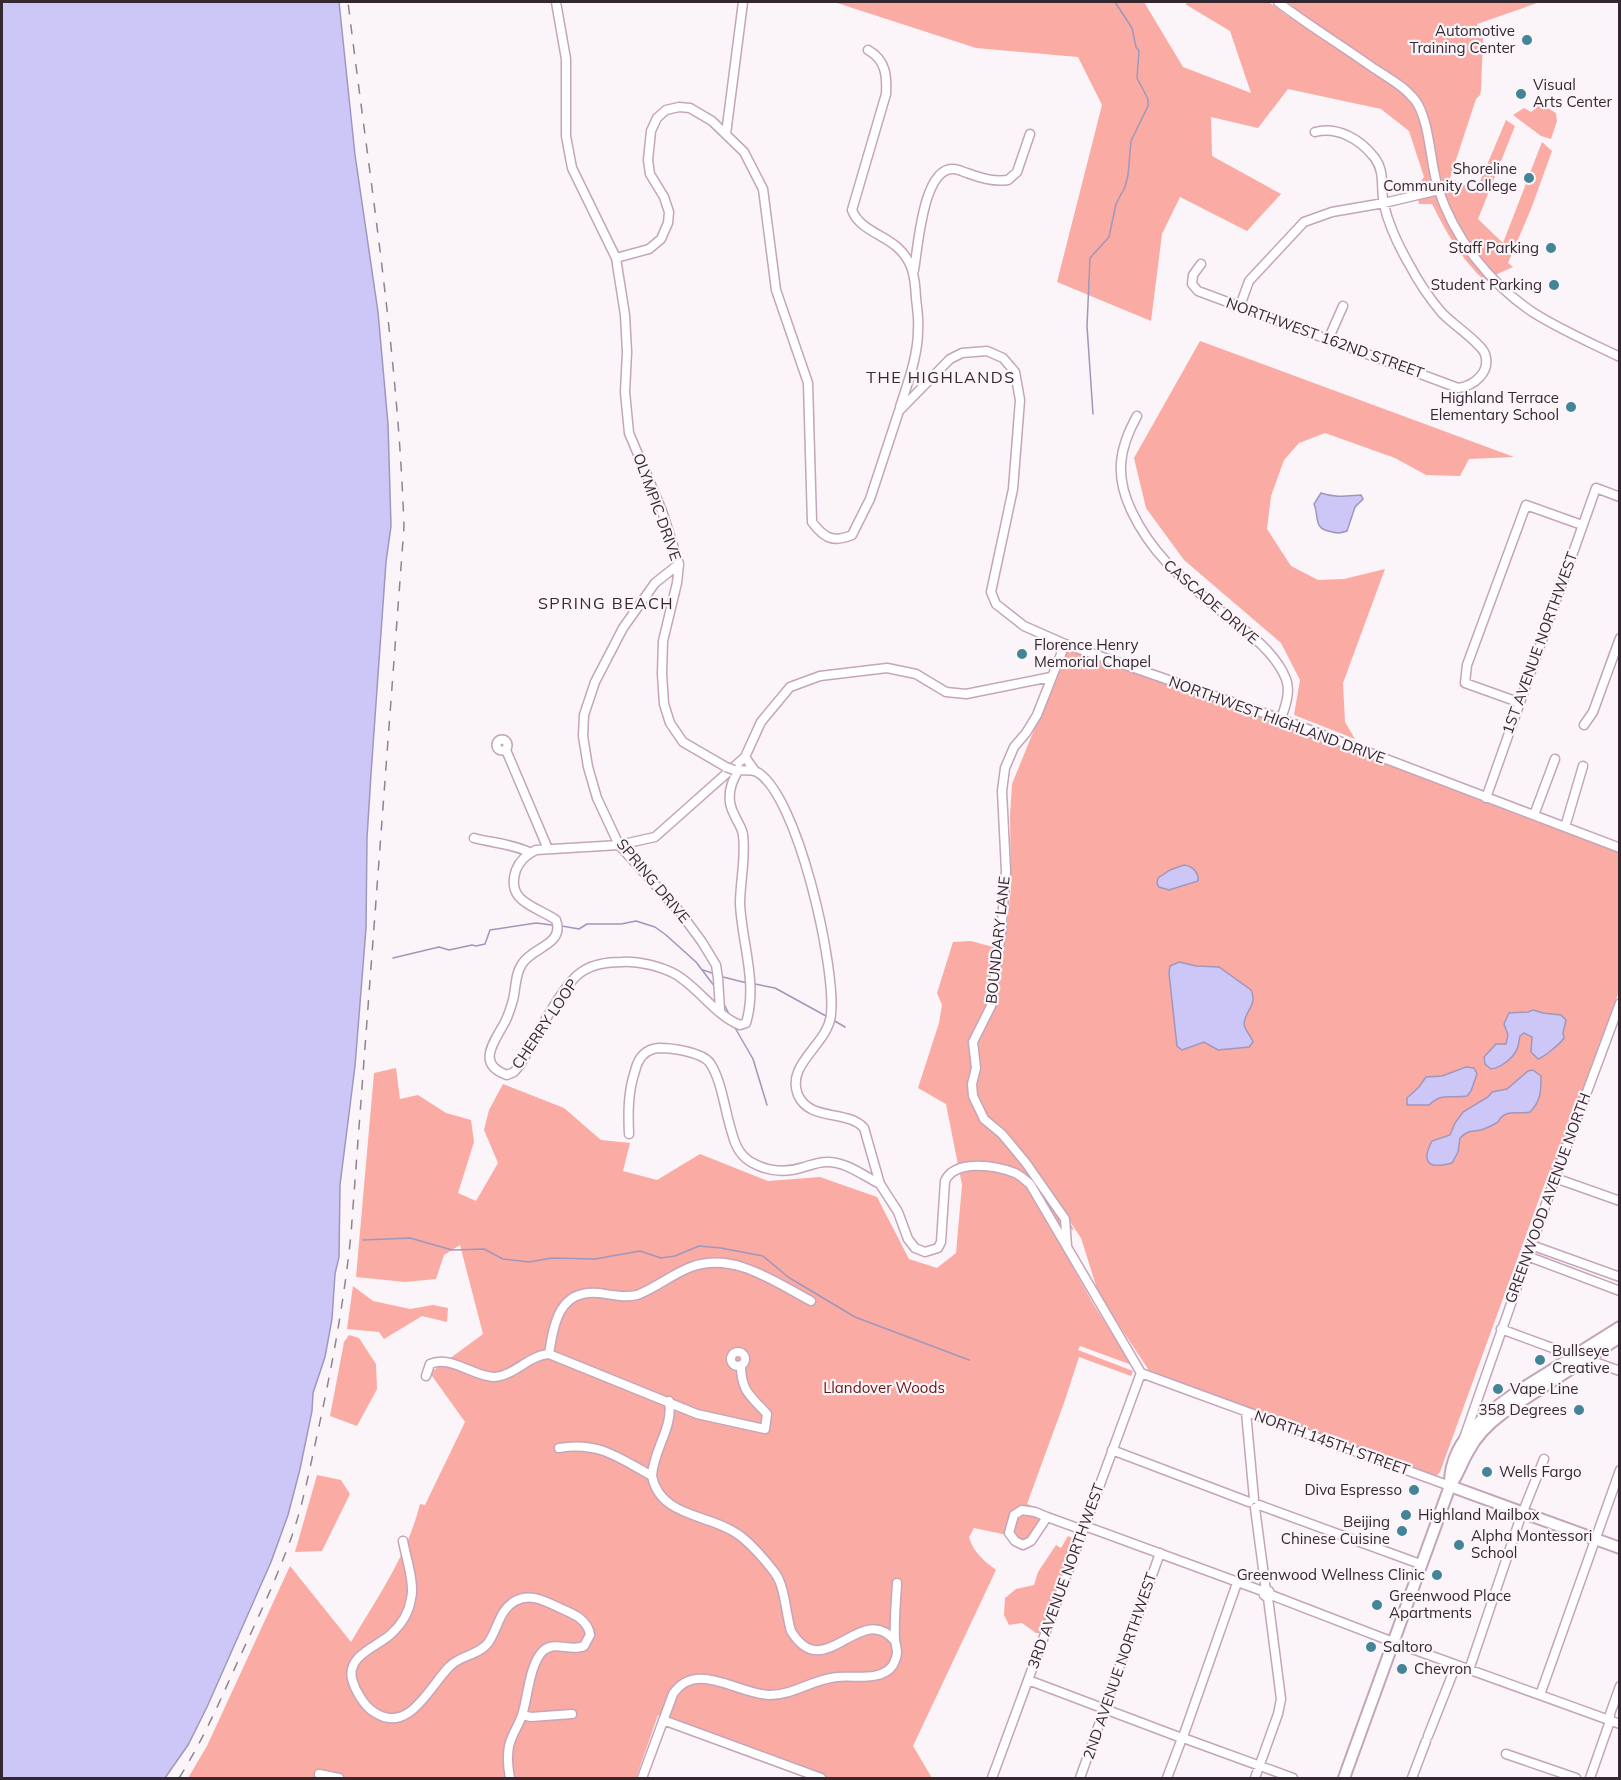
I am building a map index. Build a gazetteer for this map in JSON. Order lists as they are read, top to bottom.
{
  "streets": {
    "main road": ["GREENWOOD AVENUE NORTH", "NORTH 145TH STREET"],
    "street": [
      "NORTHWEST 162ND STREET",
      "OLYMPIC DRIVE",
      "CASCADE DRIVE",
      "1ST AVENUE NORTHWEST",
      "NORTHWEST HIGHLAND DRIVE",
      "SPRING DRIVE",
      "BOUNDARY LANE",
      "CHERRY LOOP",
      "3RD AVENUE NORTHWEST",
      "2ND AVENUE NORTHWEST"
    ]
  },
  "crossings": [
    ["OLYMPIC DRIVE", "NORTHWEST HIGHLAND DRIVE"],
    ["OLYMPIC DRIVE", "SPRING DRIVE"],
    ["OLYMPIC DRIVE", "CHERRY LOOP"],
    ["CASCADE DRIVE", "NORTHWEST HIGHLAND DRIVE"],
    ["1ST AVENUE NORTHWEST", "NORTHWEST HIGHLAND DRIVE"],
    ["NORTHWEST HIGHLAND DRIVE", "BOUNDARY LANE"],
    ["SPRING DRIVE", "CHERRY LOOP"],
    ["BOUNDARY LANE", "NORTH 145TH STREET"],
    ["BOUNDARY LANE", "3RD AVENUE NORTHWEST"],
    ["GREENWOOD AVENUE NORTH", "NORTH 145TH STREET"],
    ["NORTH 145TH STREET", "3RD AVENUE NORTHWEST"]
  ],
  "districts": ["THE HIGHLANDS", "SPRING BEACH"],
  "parks": ["Llandover Woods"],
  "places": [
    "Automotive Training Center",
    "Visual Arts Center",
    "Shoreline Community College",
    "Staff Parking",
    "Student Parking",
    "Highland Terrace Elementary School",
    "Florence Henry Memorial Chapel",
    "Bullseye Creative",
    "Vape Line",
    "358 Degrees",
    "Wells Fargo",
    "Diva Espresso",
    "Highland Mailbox",
    "Beijing Chinese Cuisine",
    "Alpha Montessori School",
    "Greenwood Wellness Clinic",
    "Greenwood Place Apartments",
    "Saltoro",
    "Chevron"
  ]
}
